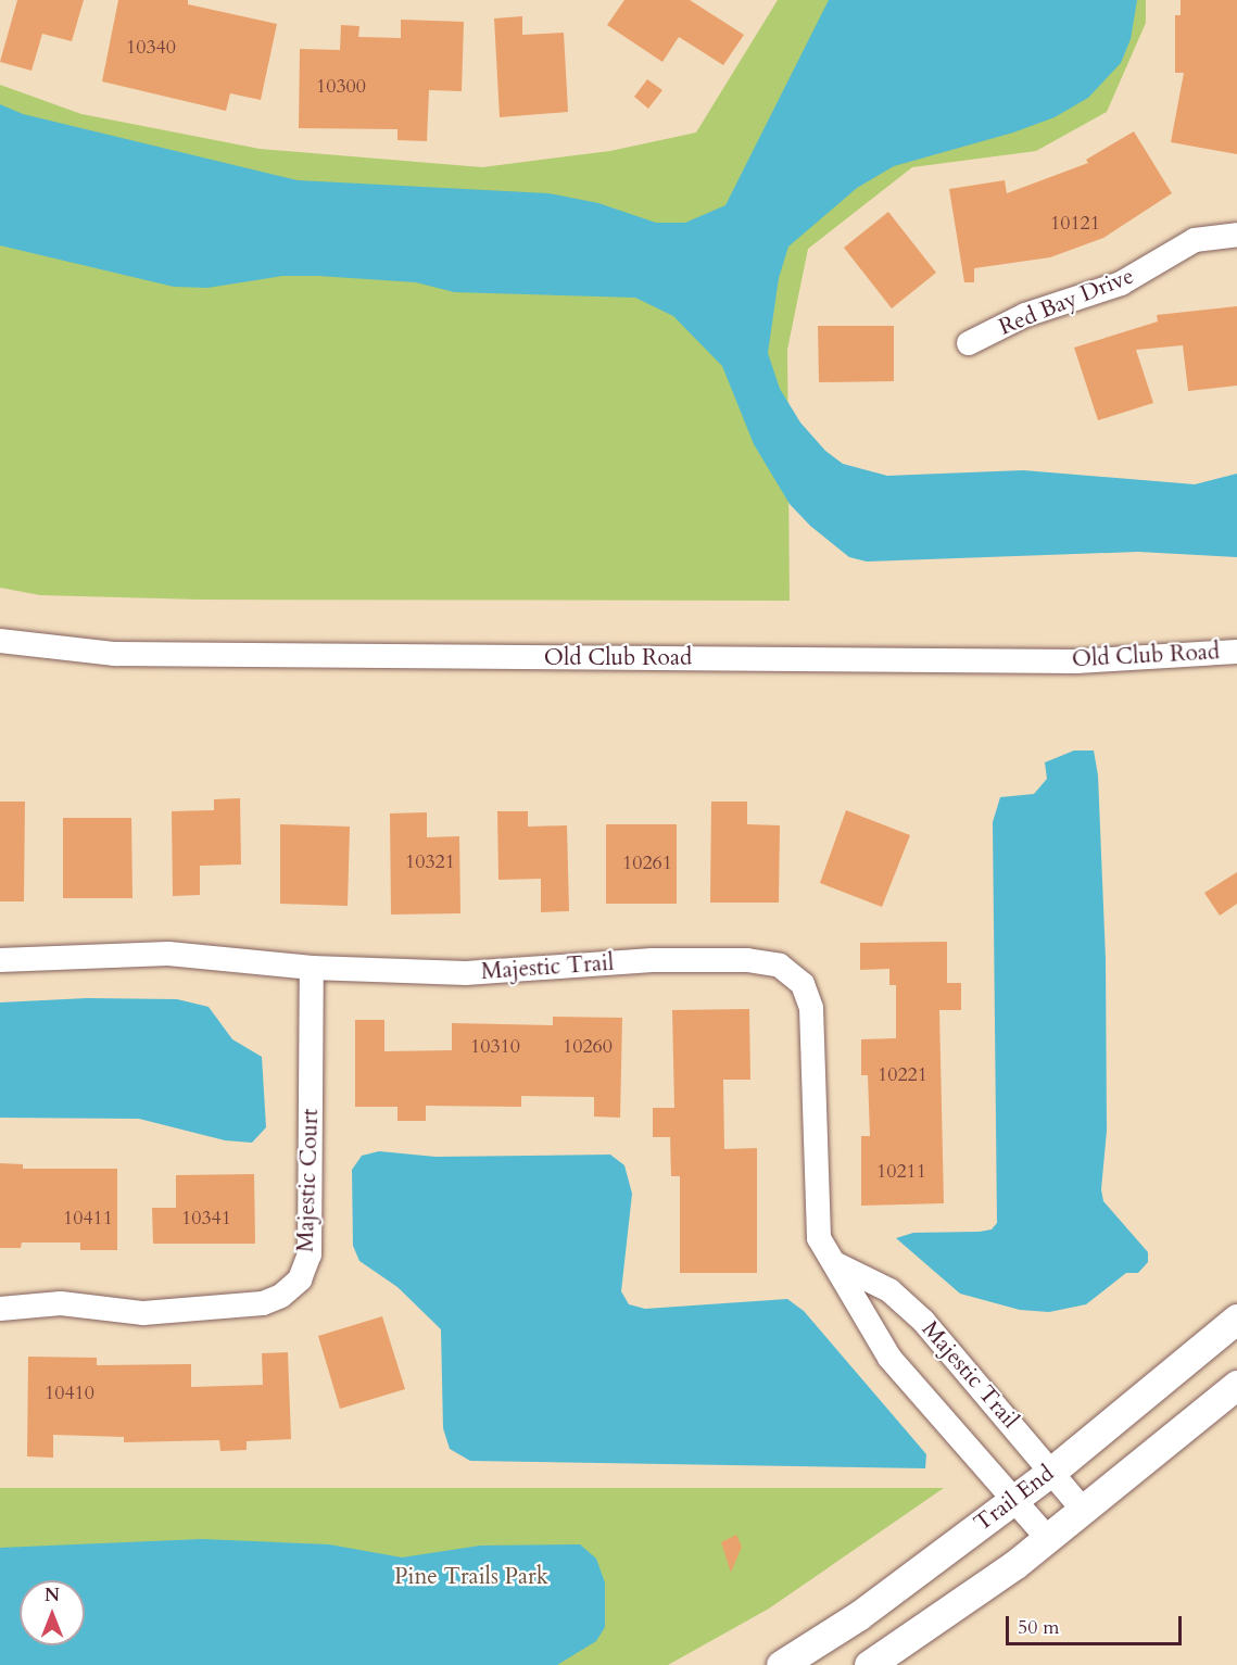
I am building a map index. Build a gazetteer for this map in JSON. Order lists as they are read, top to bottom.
{
  "streets": {
    "street": [
      "Red Bay Drive",
      "Old Club Road",
      "Majestic Trail",
      "Majestic Court",
      "Trail End"
    ]
  },
  "crossings": [
    ["Majestic Trail", "Majestic Court"],
    ["Majestic Trail", "Trail End"]
  ],
  "parks": ["Pine Trails Park"],
  "house_numbers": [
    "10340",
    "10300",
    "10121",
    "10321",
    "10261",
    "10310",
    "10260",
    "10221",
    "10211",
    "10411",
    "10341",
    "10410"
  ],
  "scale_bar": "50 m",
  "north": "top"
}
